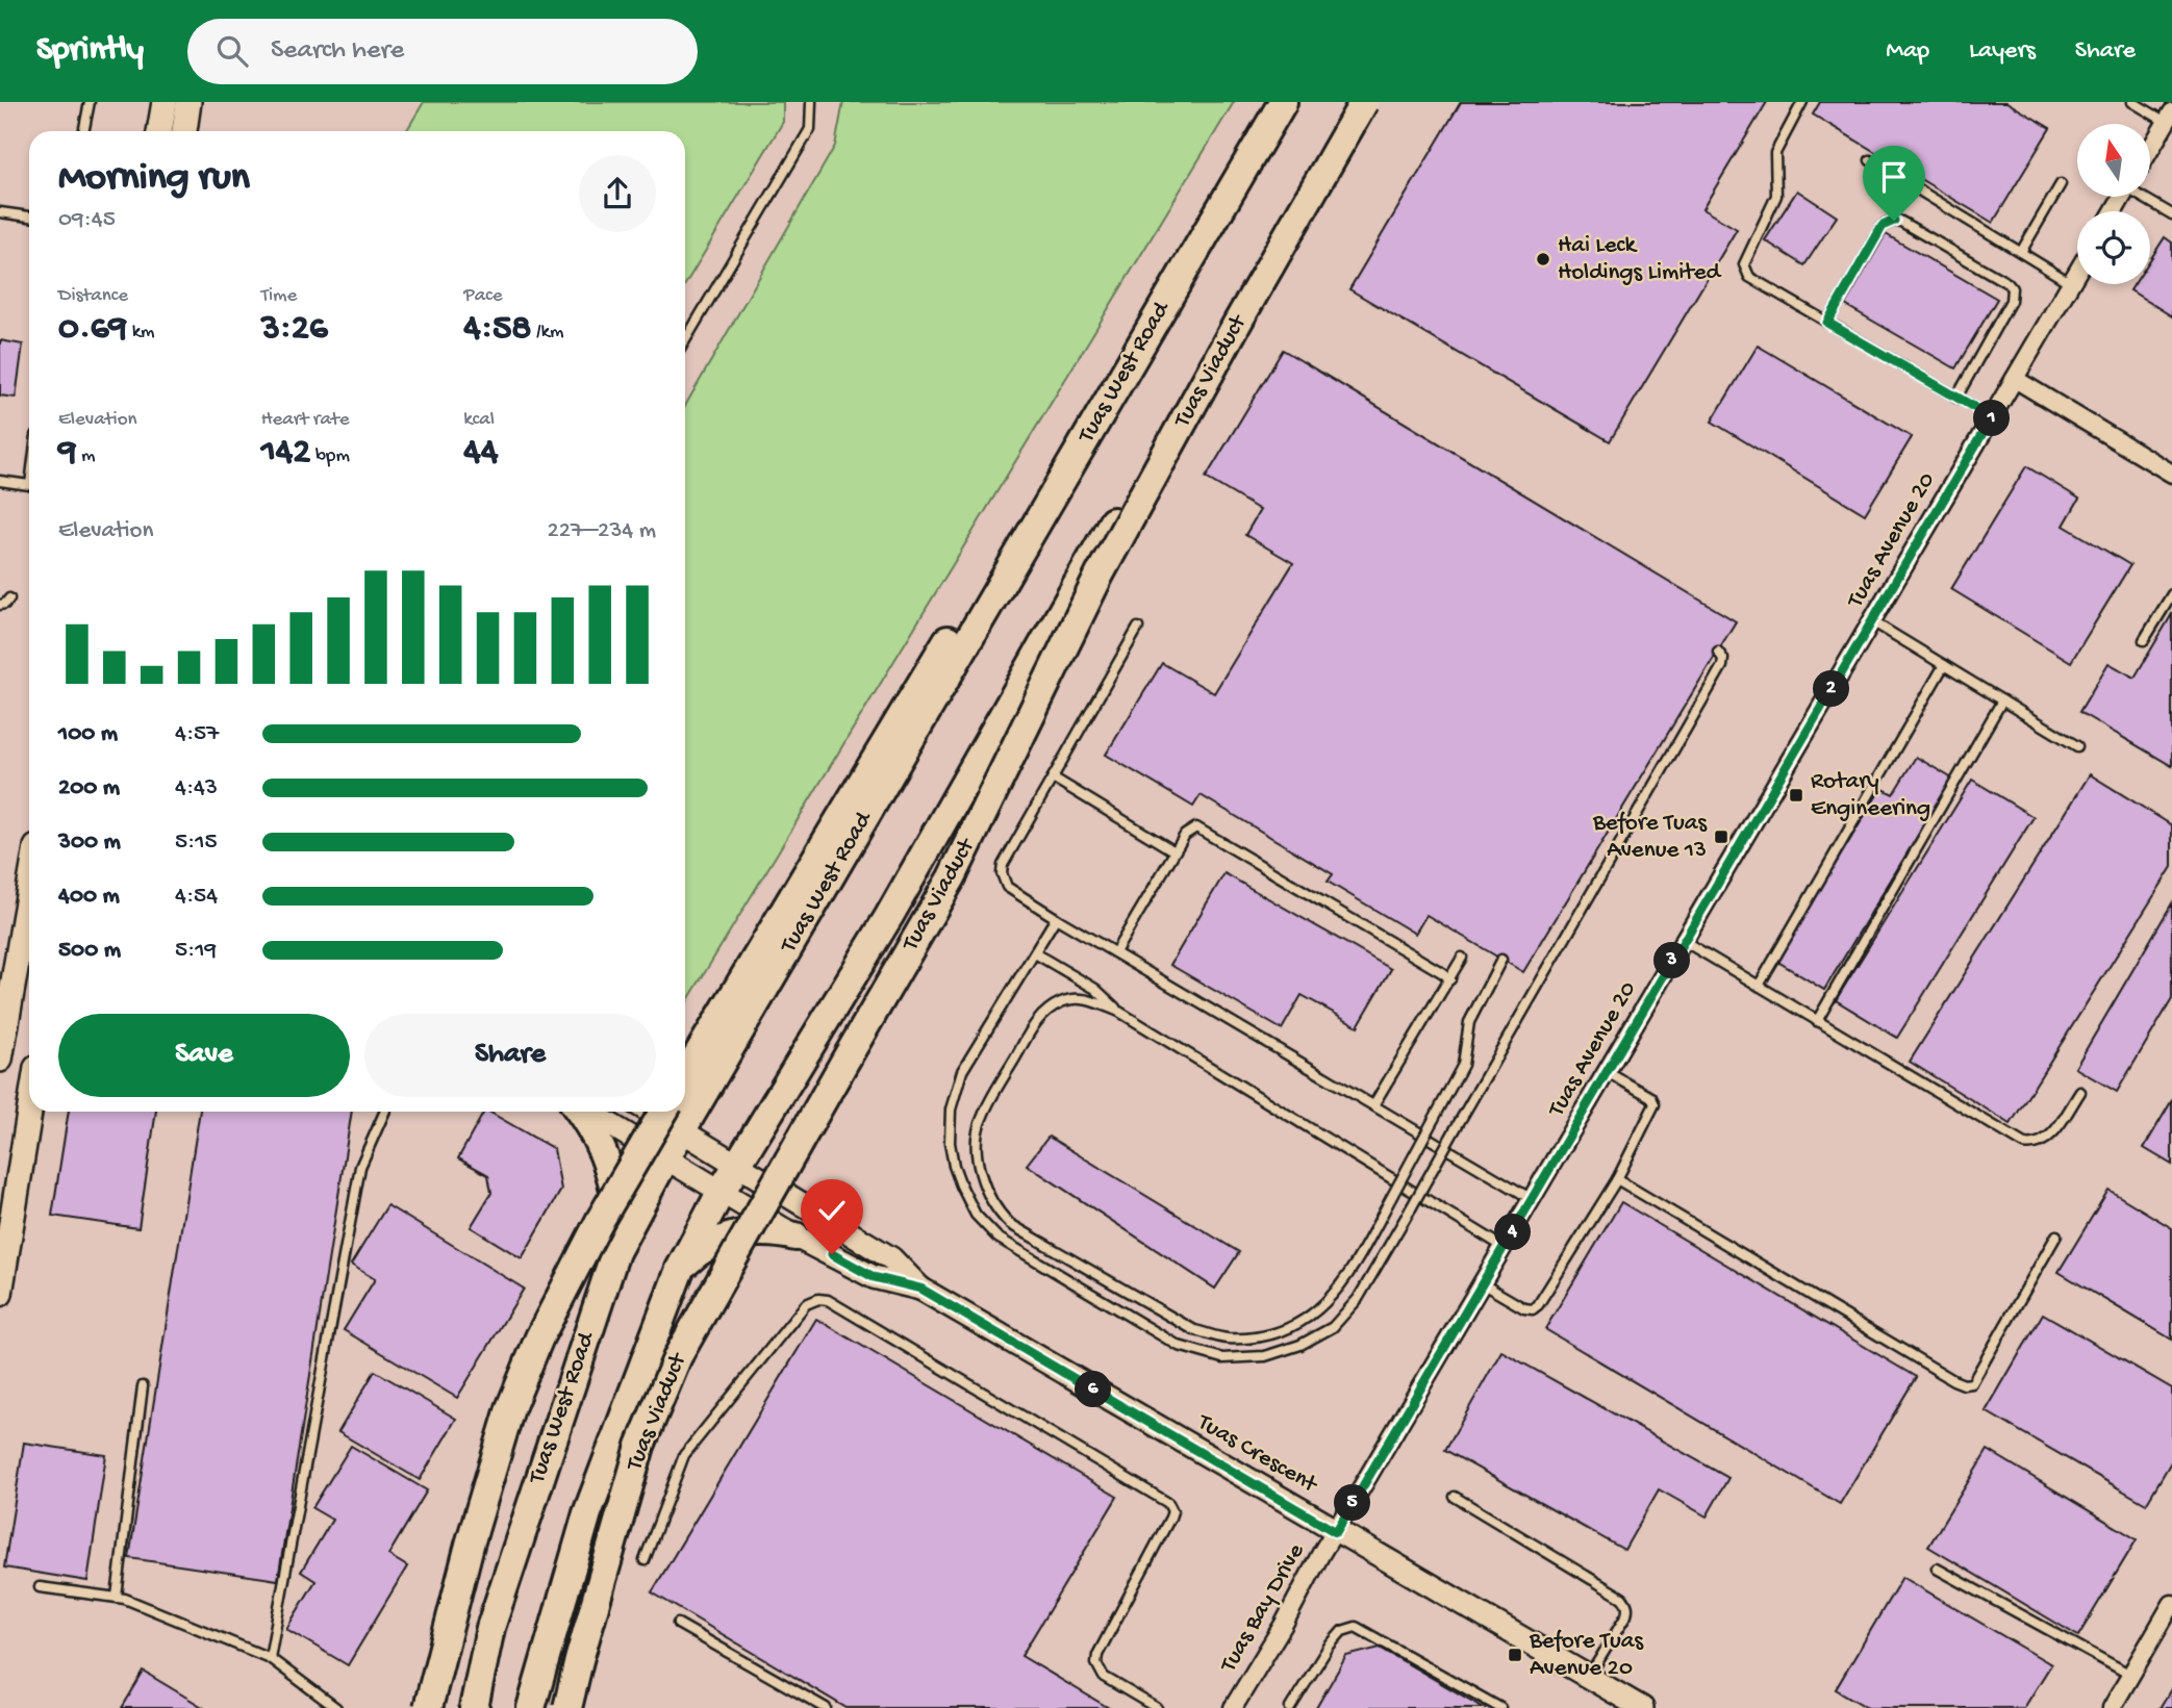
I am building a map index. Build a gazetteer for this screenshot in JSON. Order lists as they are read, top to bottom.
{
  "streets": {
    "main road": ["Tuas Viaduct", "Tuas West Road"],
    "street": ["Tuas Avenue 20", "Tuas Crescent", "Tuas Bay Drive"]
  },
  "crossings": [
    ["Tuas West Road", "Tuas Crescent"],
    ["Tuas Avenue 20", "Tuas Crescent"],
    ["Tuas Avenue 20", "Tuas Bay Drive"],
    ["Tuas Crescent", "Tuas Bay Drive"]
  ],
  "places": {
    "other": ["Hai Leck Holdings Limited"],
    "transit": ["Rotary Engineering", "Before Tuas Avenue 13", "Before Tuas Avenue 20"]
  },
  "north": "top",
  "page": {
    "header": "Sprintly",
    "search": "Search here",
    "nav": ["Map", "Layers", "Share"],
    "heading": ["Morning run", "09:45"],
    "stats": [
      ["Distance", "0.69 km"],
      ["Time", "3:26"],
      ["Pace", "4:58 /km"],
      ["Elevation", "9 m"],
      ["Heart rate", "142 bpm"],
      ["kcal", "44"]
    ],
    "pins": [
      "1",
      "2",
      "3",
      "4",
      "6",
      "5"
    ],
    "chart": ["Elevation", "227–234 m"],
    "list": [
      {
        "name": "100 m",
        "note": "4:57"
      },
      {
        "name": "200 m",
        "note": "4:43"
      },
      {
        "name": "300 m",
        "note": "5:15"
      },
      {
        "name": "400 m",
        "note": "4:54"
      },
      {
        "name": "500 m",
        "note": "5:19"
      }
    ],
    "buttons": ["Save", "Share"]
  }
}
